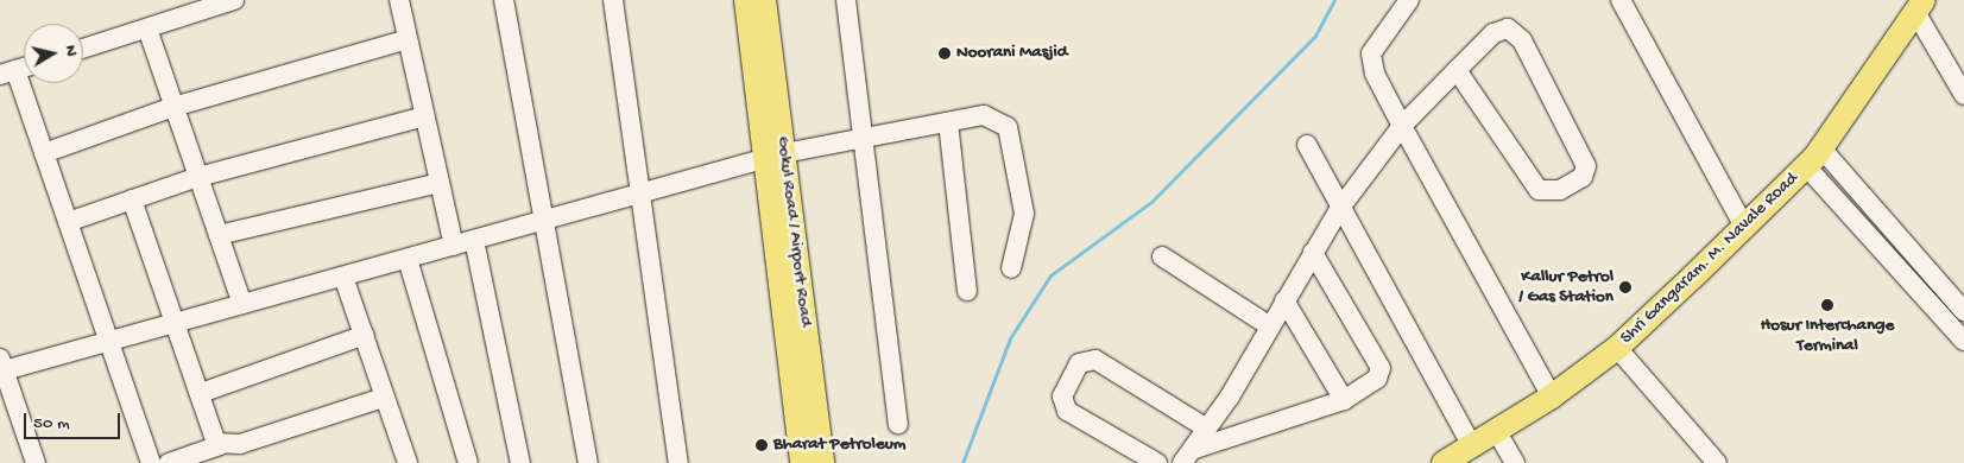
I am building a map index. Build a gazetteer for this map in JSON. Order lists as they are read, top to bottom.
{
  "streets": {
    "main road": ["Gokul Road / Airport Road", "Shri Gangaram. M. Navale Road"]
  },
  "places": [
    "Noorani Masjid",
    "Kallur Petrol / Gas Station",
    "Hosur Interchange Terminal",
    "Bharat Petroleum"
  ],
  "scale_bar": "50 m",
  "north": "right"
}
